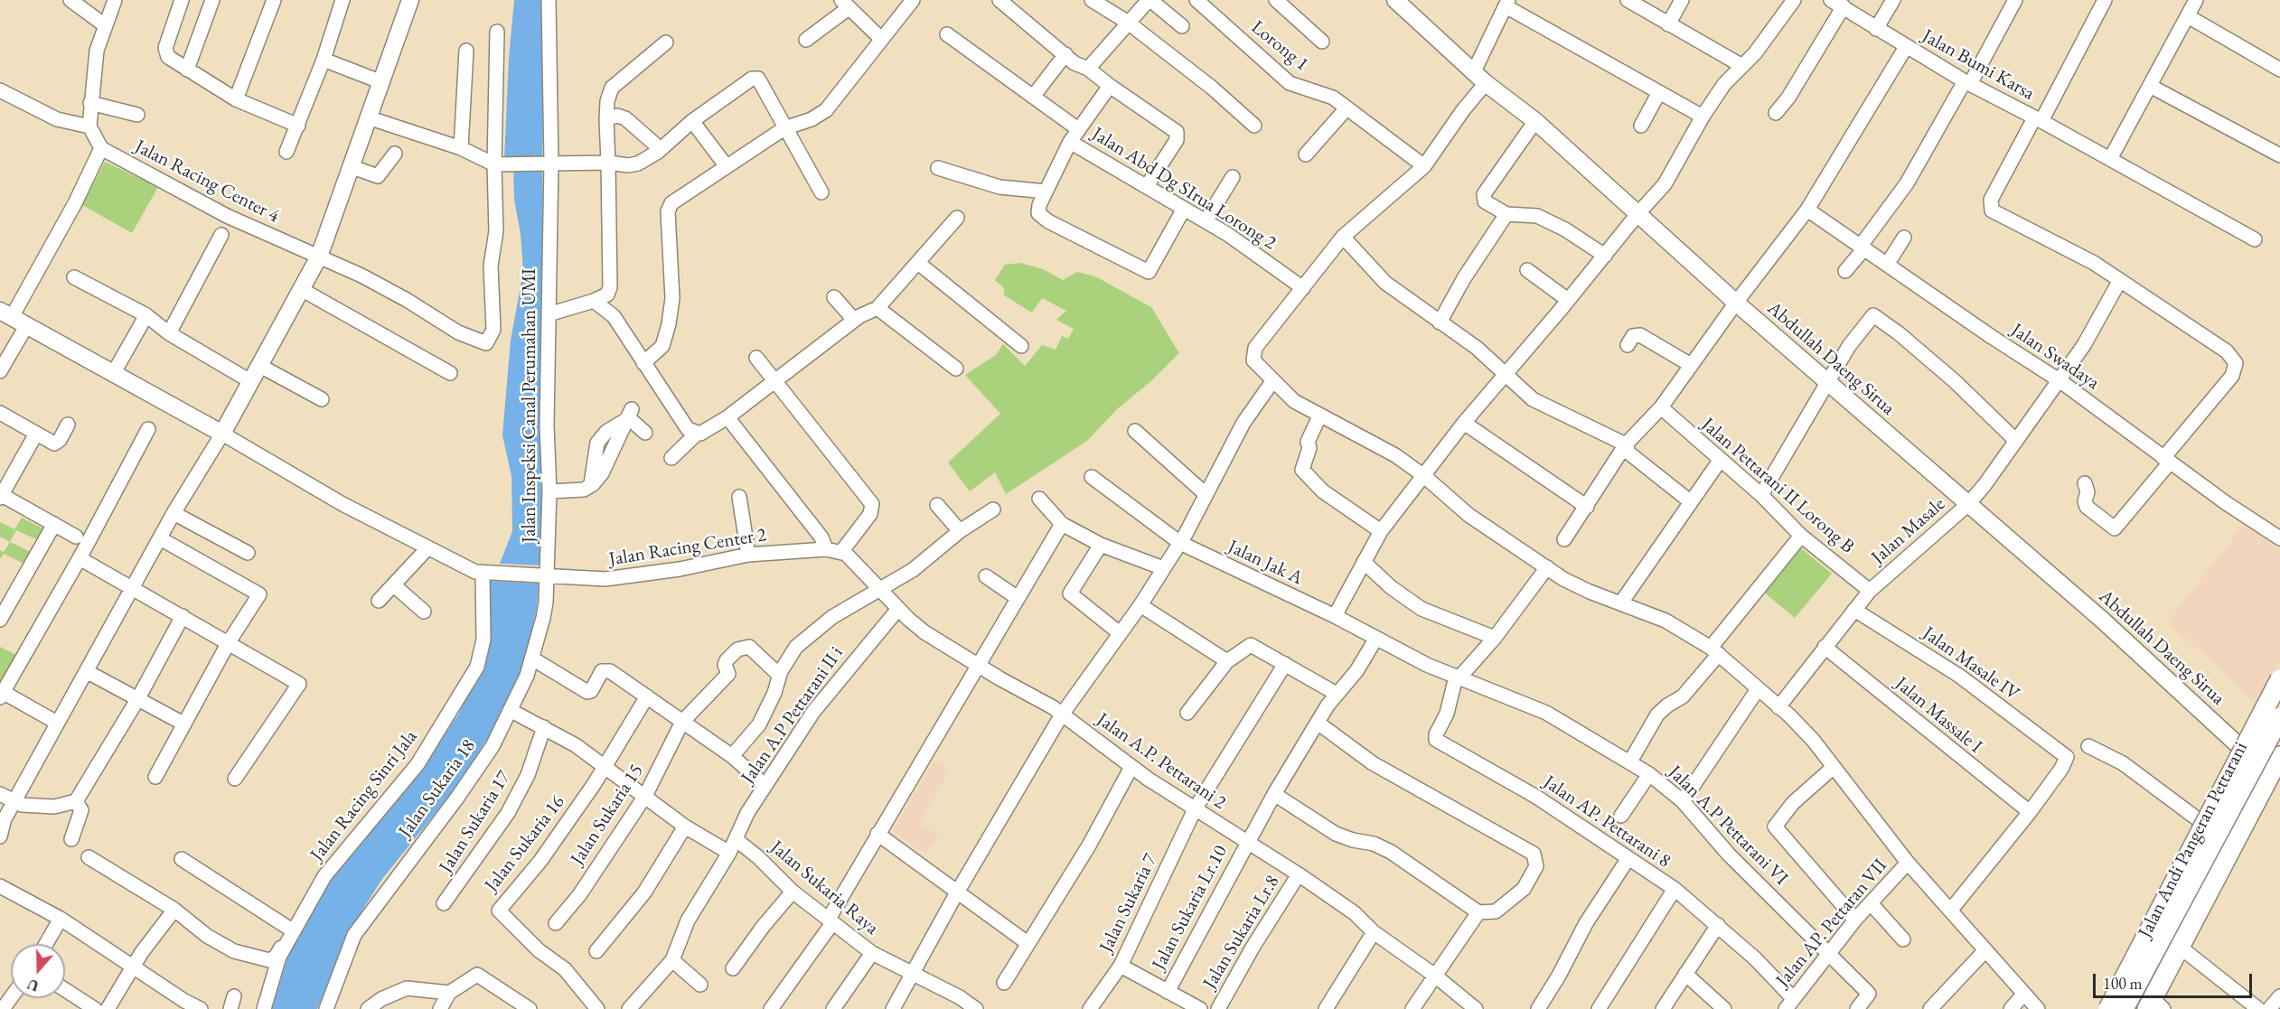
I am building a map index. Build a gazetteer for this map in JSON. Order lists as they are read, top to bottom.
{
  "streets": {
    "highway": ["Jalan Andi Pangeran Pettarani"],
    "main road": ["Abdullah Daeng Sirua"],
    "street": [
      "Lorong 1",
      "Jalan Bumi Karsa",
      "Jalan Racing Center 4",
      "Jalan Abd Dg SIrua Lorong 2",
      "Jalan Swadaya",
      "Jalan Inspeksi Canal Perumahan UMI",
      "Jalan Pettarani II Lorong B",
      "Jalan Masale",
      "Jalan Racing Center 2",
      "Jalan Jak A",
      "Jalan Masale IV",
      "Jalan A.P Pettarani II i",
      "Jalan Massale I",
      "Jalan A.P. Pettarani 2",
      "Jalan Sukaria 18",
      "Jalan Racing Sinri Jala",
      "Jalan Sukaria 15",
      "Jalan Sukaria 17",
      "Jalan AP. Pettarani 8",
      "Jalan A.P Pettarani VI",
      "Jalan Sukaria 16",
      "Jalan Sukaria Raya",
      "Jalan Sukaria 7",
      "Jalan Sukaria Lr.10",
      "Jalan AP. Pettaran VII",
      "Jalan Sukaria Lr.8"
    ]
  },
  "crossings": [
    ["Jalan Swadaya", "Jalan Masale"],
    ["Abdullah Daeng Sirua", "Jalan Masale"],
    ["Abdullah Daeng Sirua", "Jalan Andi Pangeran Pettarani"],
    ["Jalan Inspeksi Canal Perumahan UMI", "Jalan Racing Center 2"],
    ["Jalan Inspeksi Canal Perumahan UMI", "Jalan Sukaria 18"],
    ["Jalan Pettarani II Lorong B", "Jalan Masale"],
    ["Jalan Masale", "Jalan Masale IV"],
    ["Jalan Masale", "Jalan Massale I"],
    ["Jalan Racing Center 2", "Jalan A.P. Pettarani 2"],
    ["Jalan Racing Center 2", "Jalan Sukaria 18"],
    ["Jalan Racing Center 2", "Jalan Racing Sinri Jala"],
    ["Jalan Jak A", "Jalan A.P Pettarani VI"],
    ["Jalan Masale IV", "Jalan Massale I"],
    ["Jalan A.P Pettarani II i", "Jalan A.P. Pettarani 2"],
    ["Jalan A.P Pettarani II i", "Jalan Sukaria Raya"],
    ["Jalan A.P. Pettarani 2", "Jalan Sukaria 7"],
    ["Jalan A.P. Pettarani 2", "Jalan Sukaria Lr.10"],
    ["Jalan A.P. Pettarani 2", "Jalan Sukaria Lr.8"],
    ["Jalan AP. Pettarani 8", "Jalan A.P Pettarani VI"],
    ["Jalan AP. Pettarani 8", "Jalan AP. Pettaran VII"],
    ["Jalan A.P Pettarani VI", "Jalan Sukaria Lr.10"],
    ["Jalan A.P Pettarani VI", "Jalan AP. Pettaran VII"]
  ],
  "scale_bar": "100 m",
  "north": "bottom"
}
